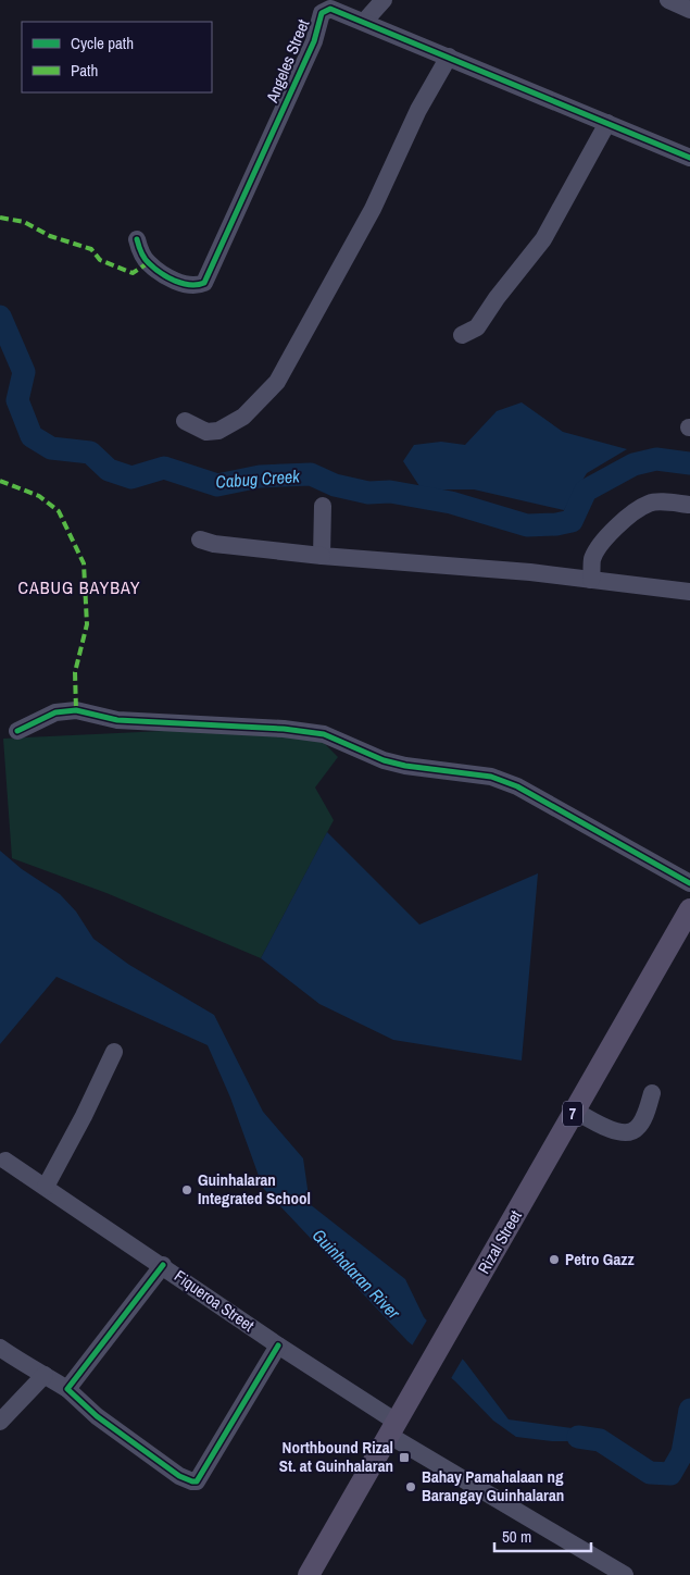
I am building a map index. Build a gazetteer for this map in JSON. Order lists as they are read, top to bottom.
{
  "streets": {
    "main road": ["7", "Rizal Street"],
    "street": ["Angeles Street", "Fiqueroa Street"]
  },
  "crossings": [
    ["Rizal Street", "Fiqueroa Street"]
  ],
  "districts": ["CABUG BAYBAY"],
  "water": ["Cabug Creek", "Guinhalaran River"],
  "places": {
    "other": ["Guinhalaran Integrated School", "Petro Gazz", "Bahay Pamahalaan ng Barangay Guinhalaran"],
    "transit": ["Northbound Rizal St. at Guinhalaran"]
  },
  "legend": ["Cycle path", "Path"],
  "scale_bar": "50 m"
}
